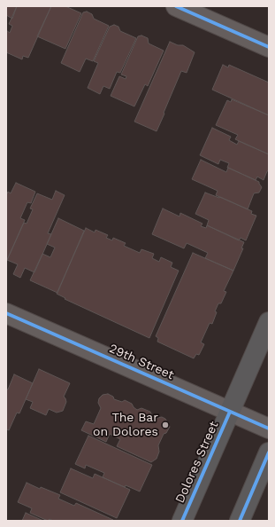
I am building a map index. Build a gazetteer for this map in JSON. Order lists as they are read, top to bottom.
{
  "streets": {
    "main road": ["Dolores Street"],
    "street": ["29th Street"]
  },
  "crossings": [
    ["29th Street", "Dolores Street"]
  ],
  "places": ["The Bar on Dolores"]
}
